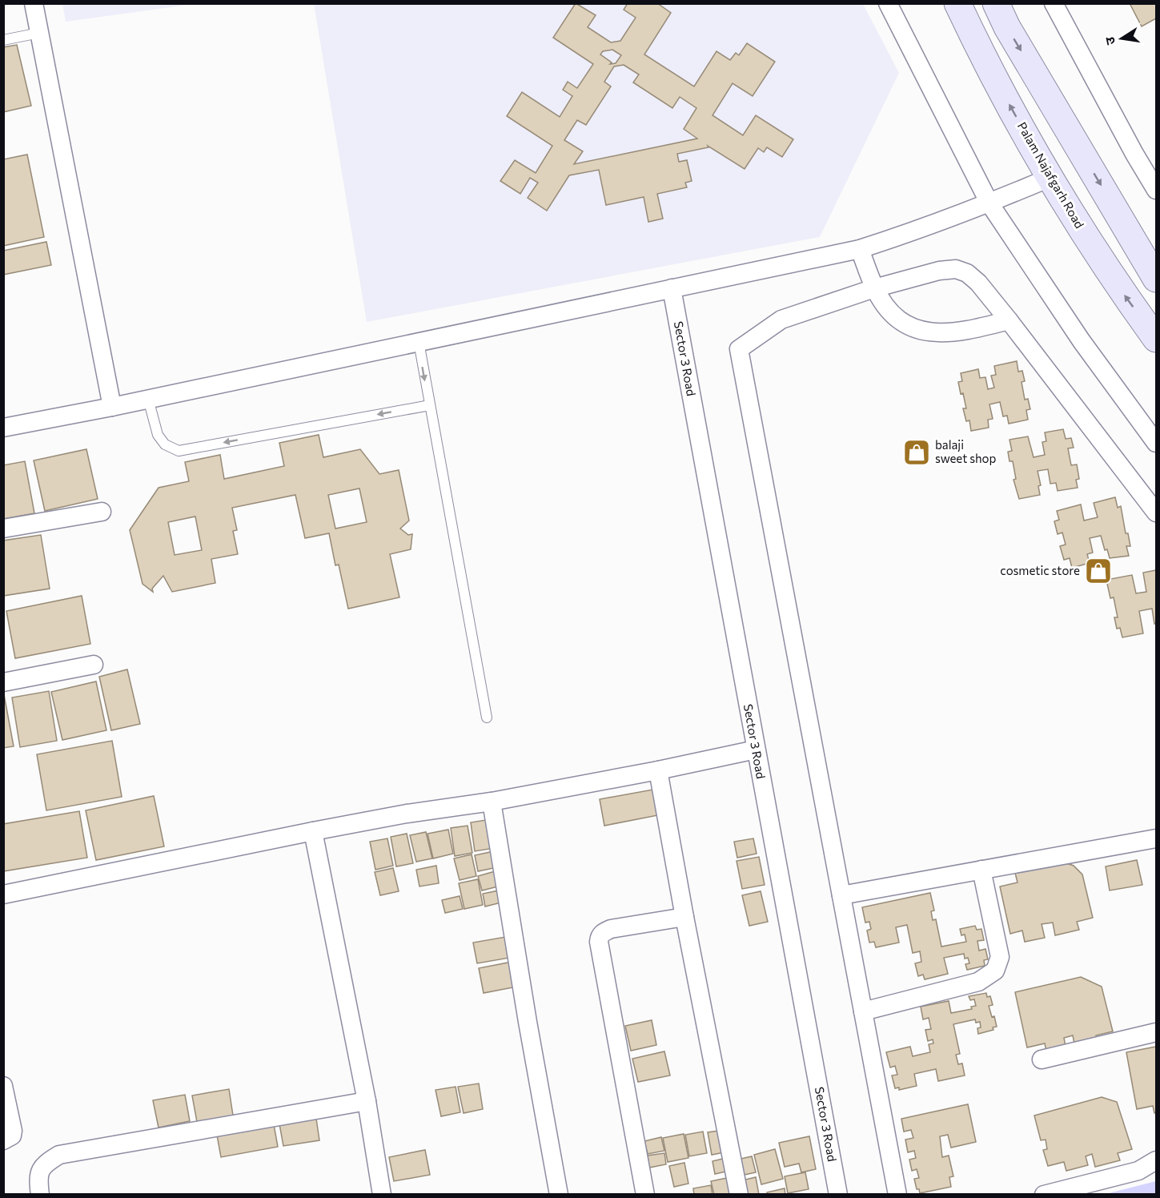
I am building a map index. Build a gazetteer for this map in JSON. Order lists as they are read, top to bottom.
{
  "streets": {
    "main road": ["Palam Najafgarh Road"],
    "street": ["Sector 3 Road"]
  },
  "places": {
    "shop": ["balaji sweet shop", "cosmetic store"]
  },
  "north": "left"
}
